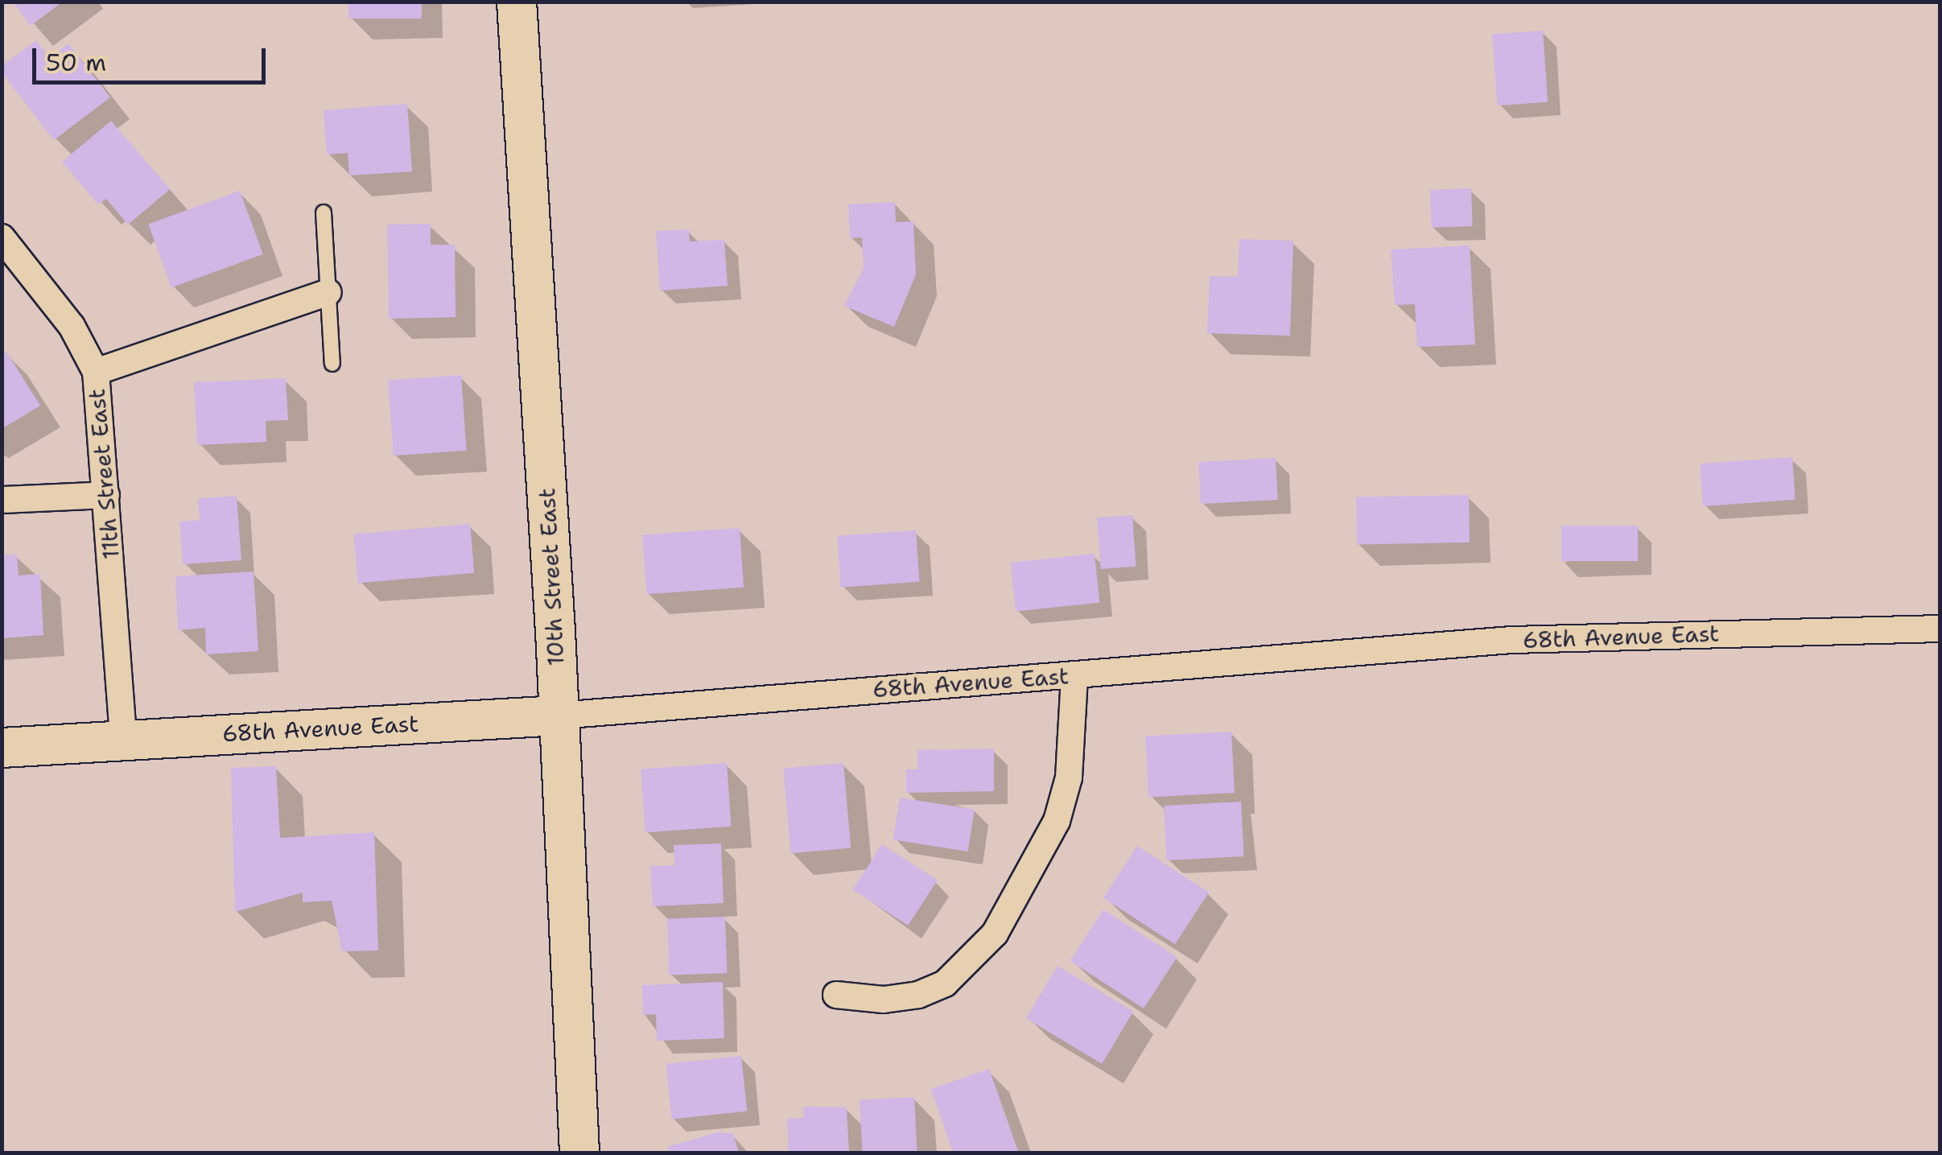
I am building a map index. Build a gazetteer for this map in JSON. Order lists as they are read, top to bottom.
{
  "streets": {
    "street": ["11th Street East", "10th Street East", "68th Avenue East"]
  },
  "crossings": [
    ["11th Street East", "68th Avenue East"],
    ["10th Street East", "68th Avenue East"]
  ],
  "scale_bar": "50 m"
}
